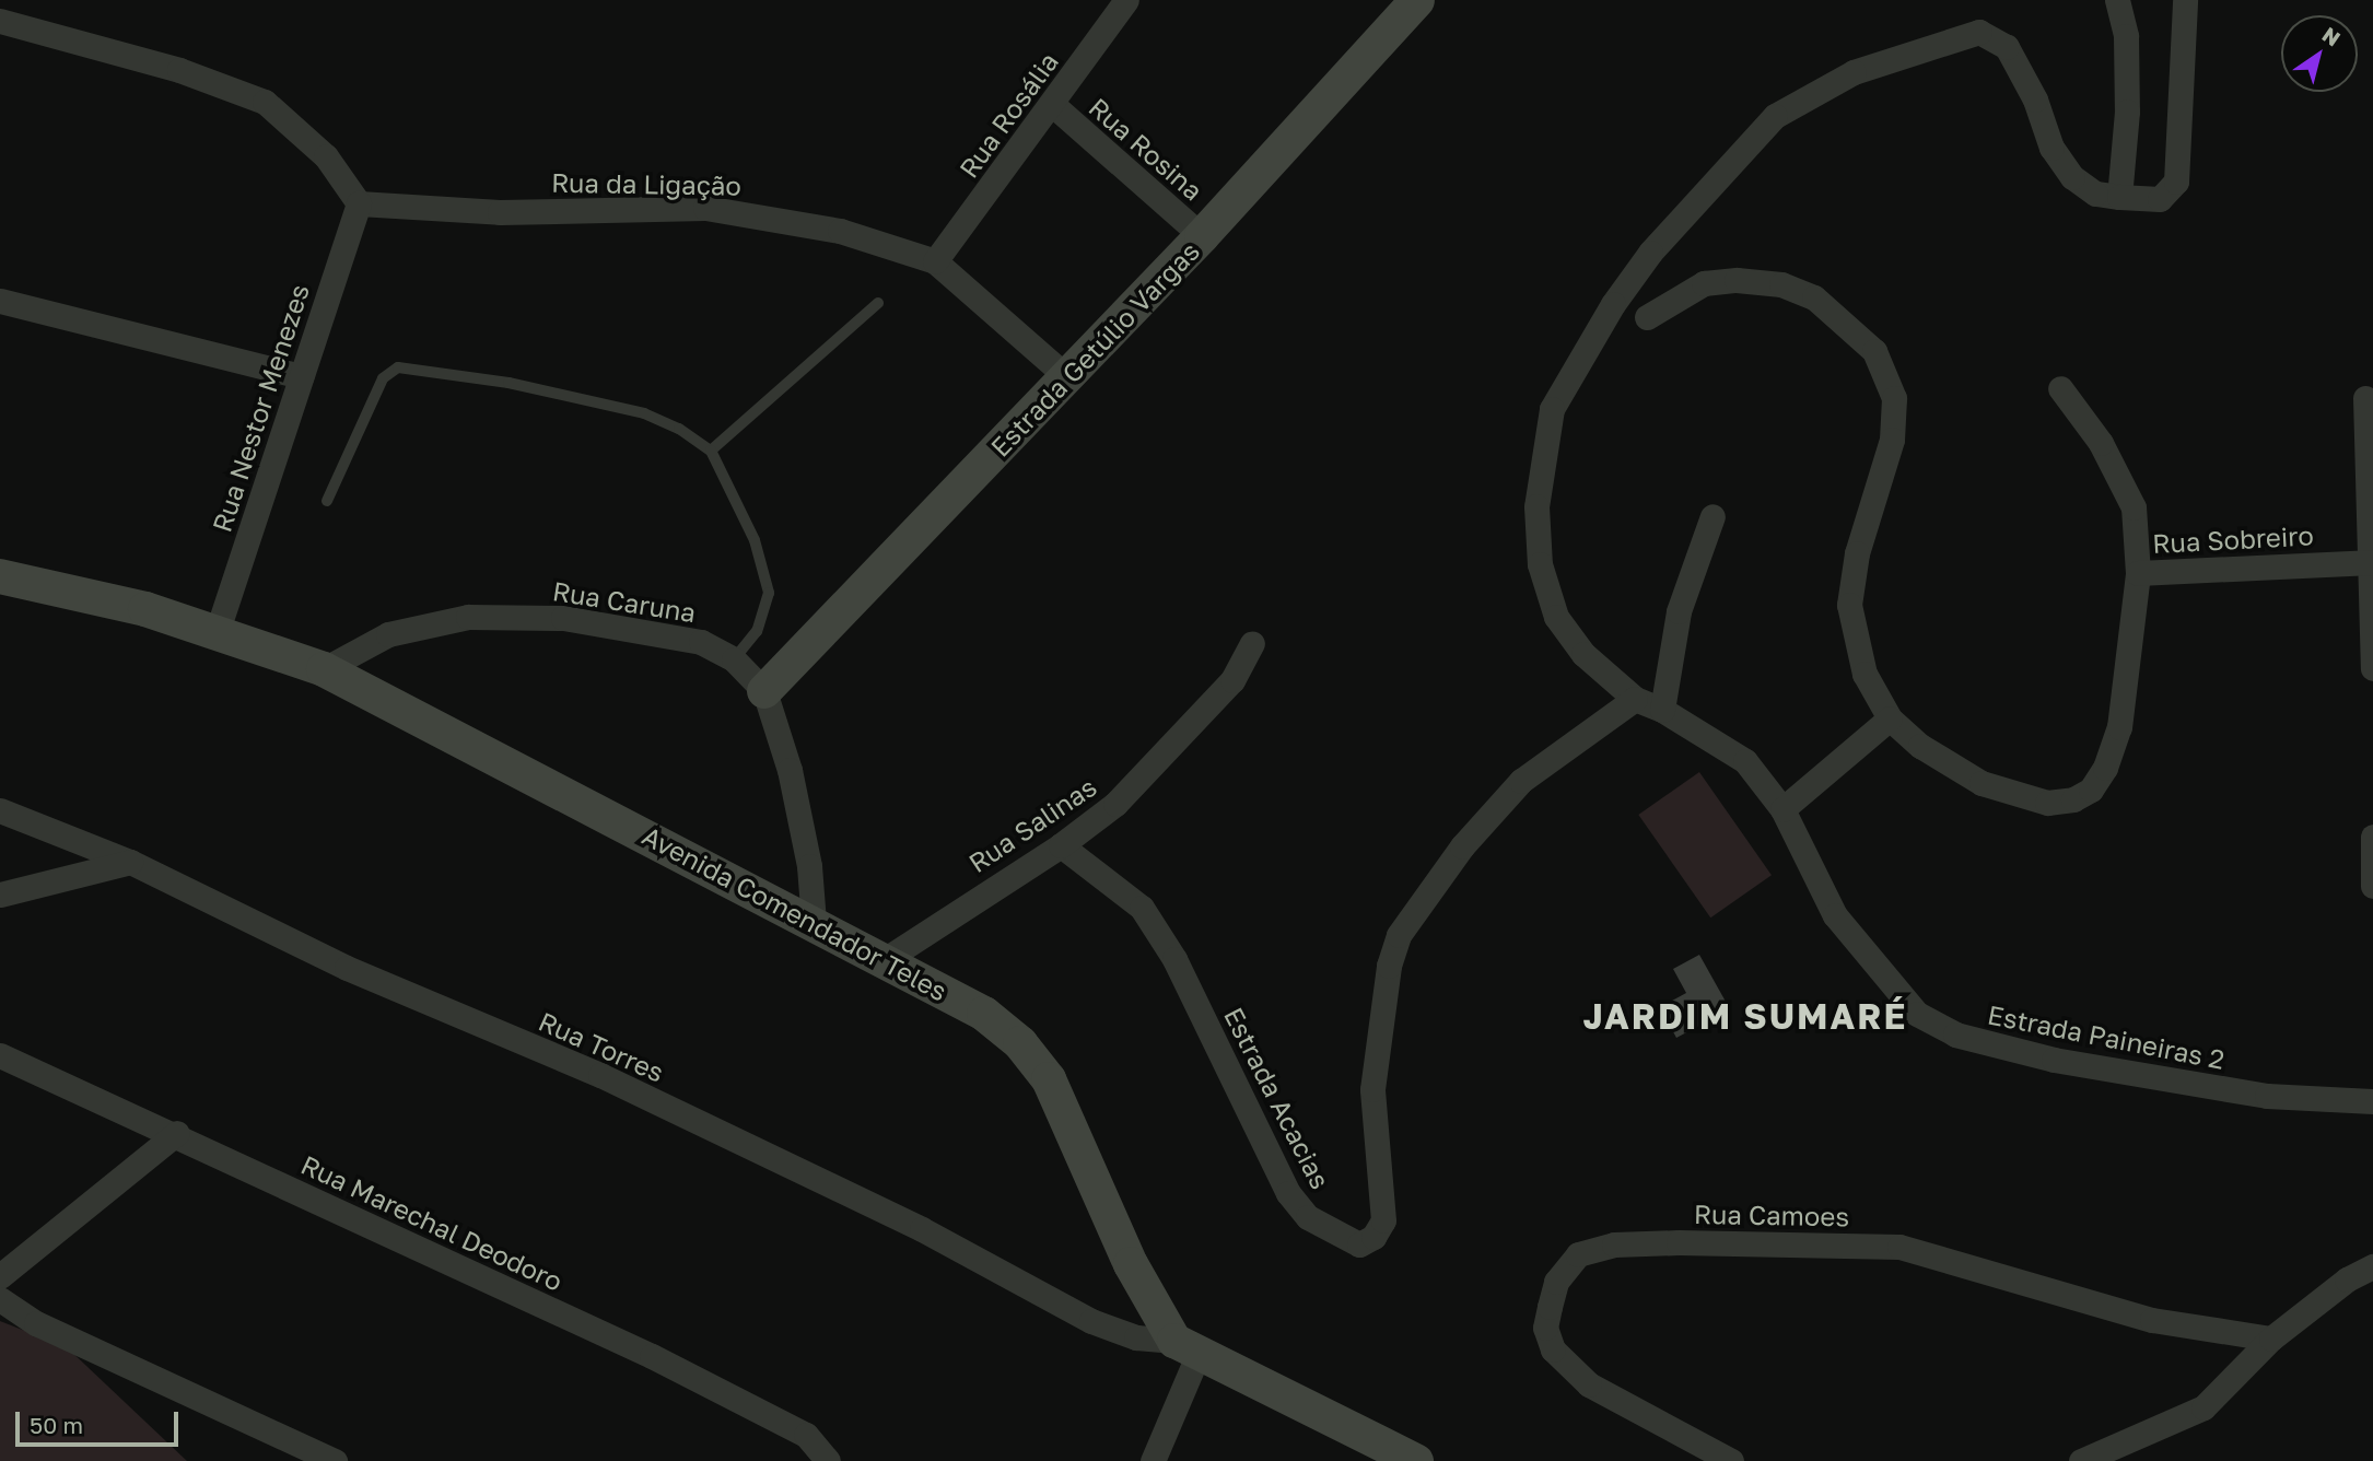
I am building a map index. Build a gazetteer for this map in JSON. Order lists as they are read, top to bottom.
{
  "streets": {
    "main road": ["Estrada Getúlio Vargas", "Avenida Comendador Teles"],
    "street": [
      "Rua Rosália",
      "Rua Rosina",
      "Rua da Ligação",
      "Rua Nestor Menezes",
      "Rua Sobreiro",
      "Rua Caruna",
      "Rua Salinas",
      "Estrada Paineiras 2",
      "Rua Torres",
      "Estrada Acacias",
      "Rua Camoes",
      "Rua Marechal Deodoro"
    ]
  },
  "crossings": [
    ["Rua Rosália", "Rua Rosina"],
    ["Rua Rosália", "Rua da Ligação"],
    ["Rua Rosina", "Estrada Getúlio Vargas"],
    ["Rua da Ligação", "Estrada Getúlio Vargas"],
    ["Rua da Ligação", "Rua Nestor Menezes"],
    ["Estrada Getúlio Vargas", "Rua Caruna"],
    ["Rua Nestor Menezes", "Avenida Comendador Teles"],
    ["Rua Caruna", "Avenida Comendador Teles"],
    ["Rua Salinas", "Avenida Comendador Teles"],
    ["Rua Salinas", "Estrada Acacias"],
    ["Avenida Comendador Teles", "Rua Torres"],
    ["Estrada Paineiras 2", "Estrada Acacias"]
  ],
  "districts": ["JARDIM SUMARÉ"],
  "scale_bar": "50 m",
  "north": "top right"
}
